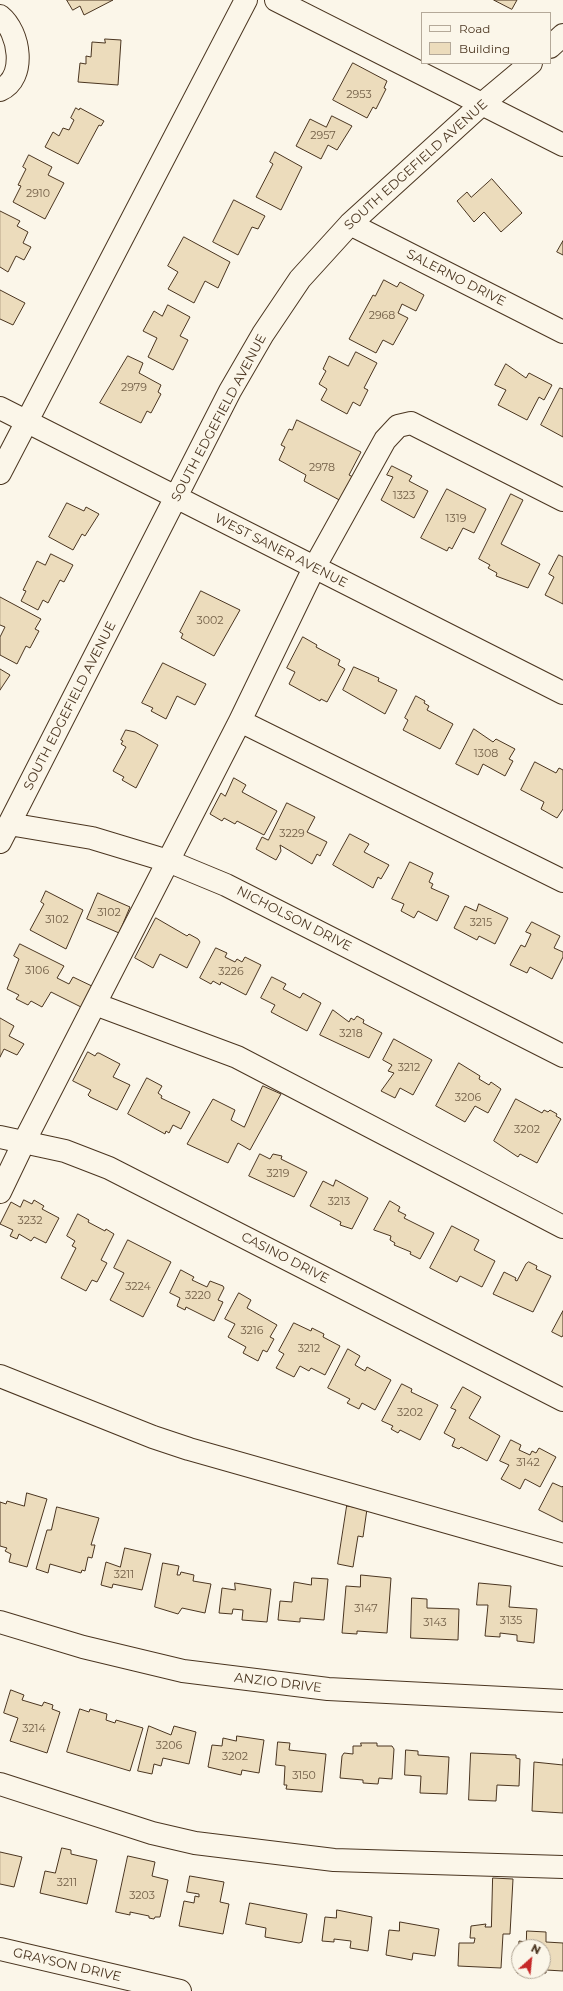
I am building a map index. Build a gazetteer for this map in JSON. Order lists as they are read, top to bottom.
{
  "streets": {
    "street": [
      "SOUTH EDGEFIELD AVENUE",
      "SALERNO DRIVE",
      "WEST SANER AVENUE",
      "NICHOLSON DRIVE",
      "CASINO DRIVE",
      "ANZIO DRIVE",
      "GRAYSON DRIVE"
    ]
  },
  "crossings": [
    ["SOUTH EDGEFIELD AVENUE", "SALERNO DRIVE"],
    ["SOUTH EDGEFIELD AVENUE", "WEST SANER AVENUE"],
    ["SOUTH EDGEFIELD AVENUE", "NICHOLSON DRIVE"]
  ],
  "house_numbers": [
    "2953",
    "2957",
    "2910",
    "2968",
    "2979",
    "2978",
    "1323",
    "1319",
    "3002",
    "1308",
    "3229",
    "3102",
    "3102",
    "3215",
    "3106",
    "3226",
    "3218",
    "3212",
    "3206",
    "3202",
    "3219",
    "3213",
    "3232",
    "3224",
    "3220",
    "3216",
    "3212",
    "3202",
    "3142",
    "3211",
    "3147",
    "3135",
    "3143",
    "3214",
    "3206",
    "3202",
    "3150",
    "3211",
    "3203"
  ],
  "legend": ["Road", "Building"],
  "north": "top right"
}
